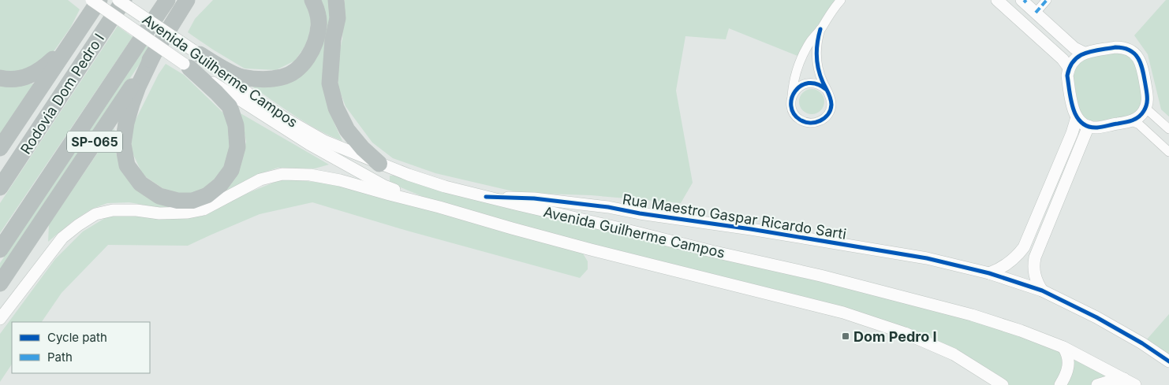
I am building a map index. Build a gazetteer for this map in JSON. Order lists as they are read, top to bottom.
{
  "streets": {
    "highway": ["Rodovia Dom Pedro I", "SP-065"],
    "main road": ["Avenida Guilherme Campos", "Rua Maestro Gaspar Ricardo Sarti"]
  },
  "crossings": [
    ["Avenida Guilherme Campos", "Rua Maestro Gaspar Ricardo Sarti"]
  ],
  "places": {
    "transit": ["Dom Pedro I"]
  },
  "legend": ["Cycle path", "Path"]
}
